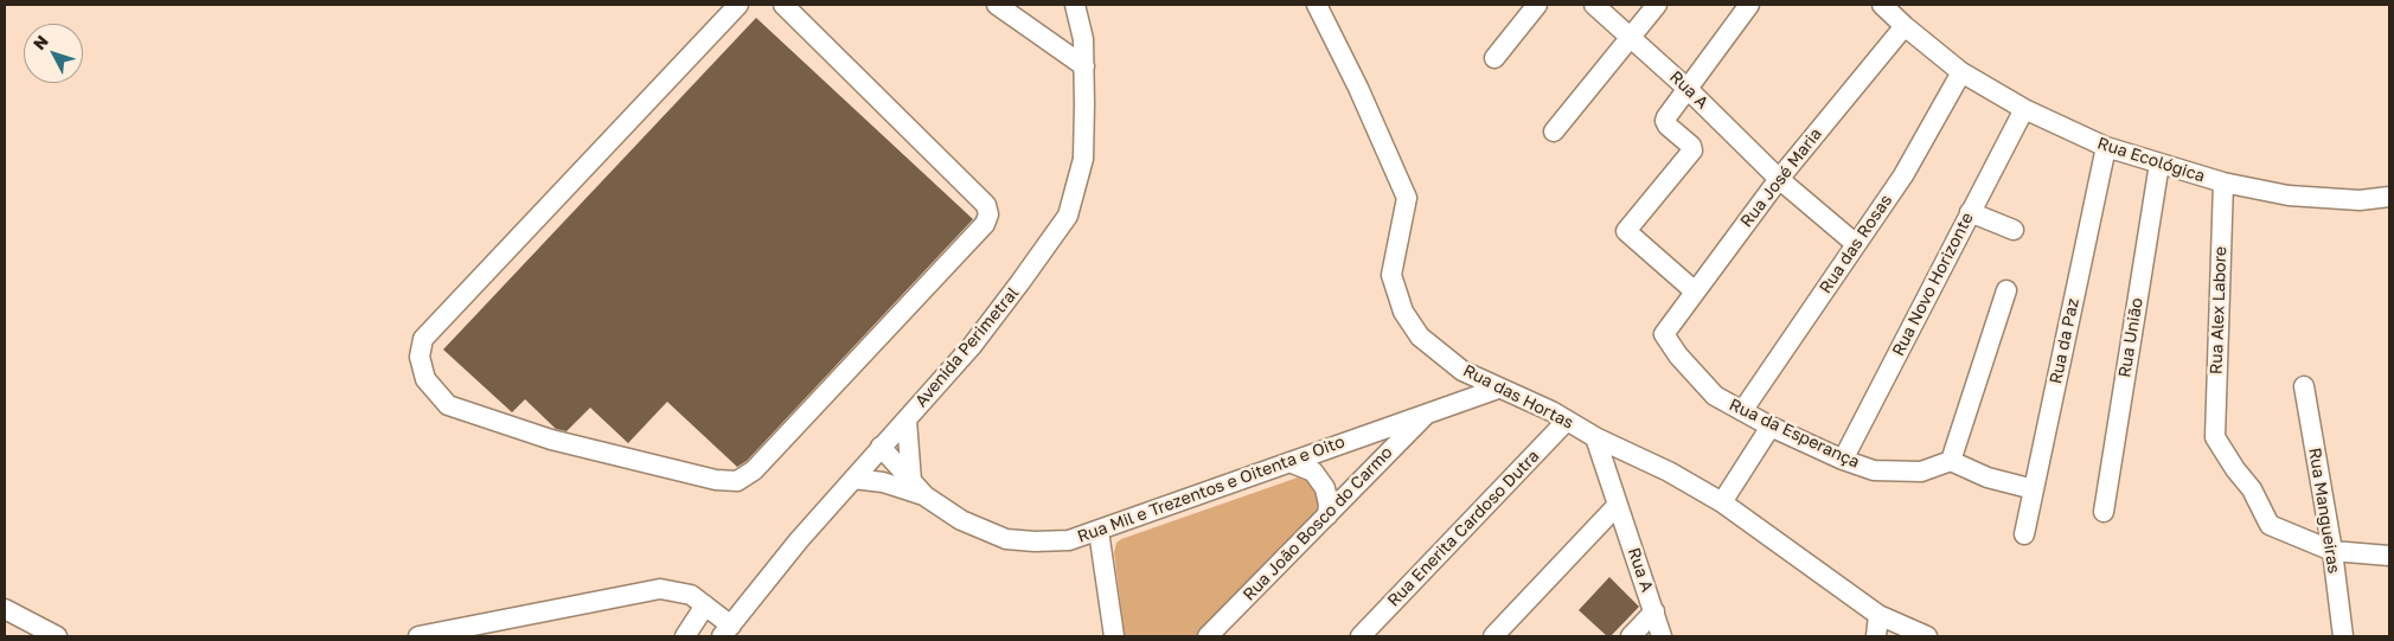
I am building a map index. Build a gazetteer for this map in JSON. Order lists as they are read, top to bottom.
{
  "streets": {
    "street": [
      "Rua A",
      "Rua Ecológica",
      "Rua José Maria",
      "Rua das Rosas",
      "Rua Novo Horizonte",
      "Rua Alex Labore",
      "Rua União",
      "Rua da Paz",
      "Avenida Perimetral",
      "Rua das Hortas",
      "Rua da Esperança",
      "Rua Mil e Trezentos e Oitenta e Oito",
      "Rua Mangueiras",
      "Rua João Bosco do Carmo",
      "Rua Enerita Cardoso Dutra"
    ]
  },
  "crossings": [
    ["Rua A", "Rua José Maria"],
    ["Rua A", "Rua das Rosas"],
    ["Rua A", "Rua das Hortas"],
    ["Rua Ecológica", "Rua José Maria"],
    ["Rua Ecológica", "Rua das Rosas"],
    ["Rua Ecológica", "Rua Novo Horizonte"],
    ["Rua Ecológica", "Rua Alex Labore"],
    ["Rua Ecológica", "Rua União"],
    ["Rua Ecológica", "Rua da Paz"],
    ["Rua José Maria", "Rua da Esperança"],
    ["Rua das Rosas", "Rua da Esperança"],
    ["Rua Novo Horizonte", "Rua da Esperança"],
    ["Rua Alex Labore", "Rua Mangueiras"],
    ["Avenida Perimetral", "Rua Mil e Trezentos e Oitenta e Oito"],
    ["Rua das Hortas", "Rua Mil e Trezentos e Oitenta e Oito"],
    ["Rua das Hortas", "Rua Enerita Cardoso Dutra"],
    ["Rua Mil e Trezentos e Oitenta e Oito", "Rua João Bosco do Carmo"]
  ],
  "north": "top left"
}
